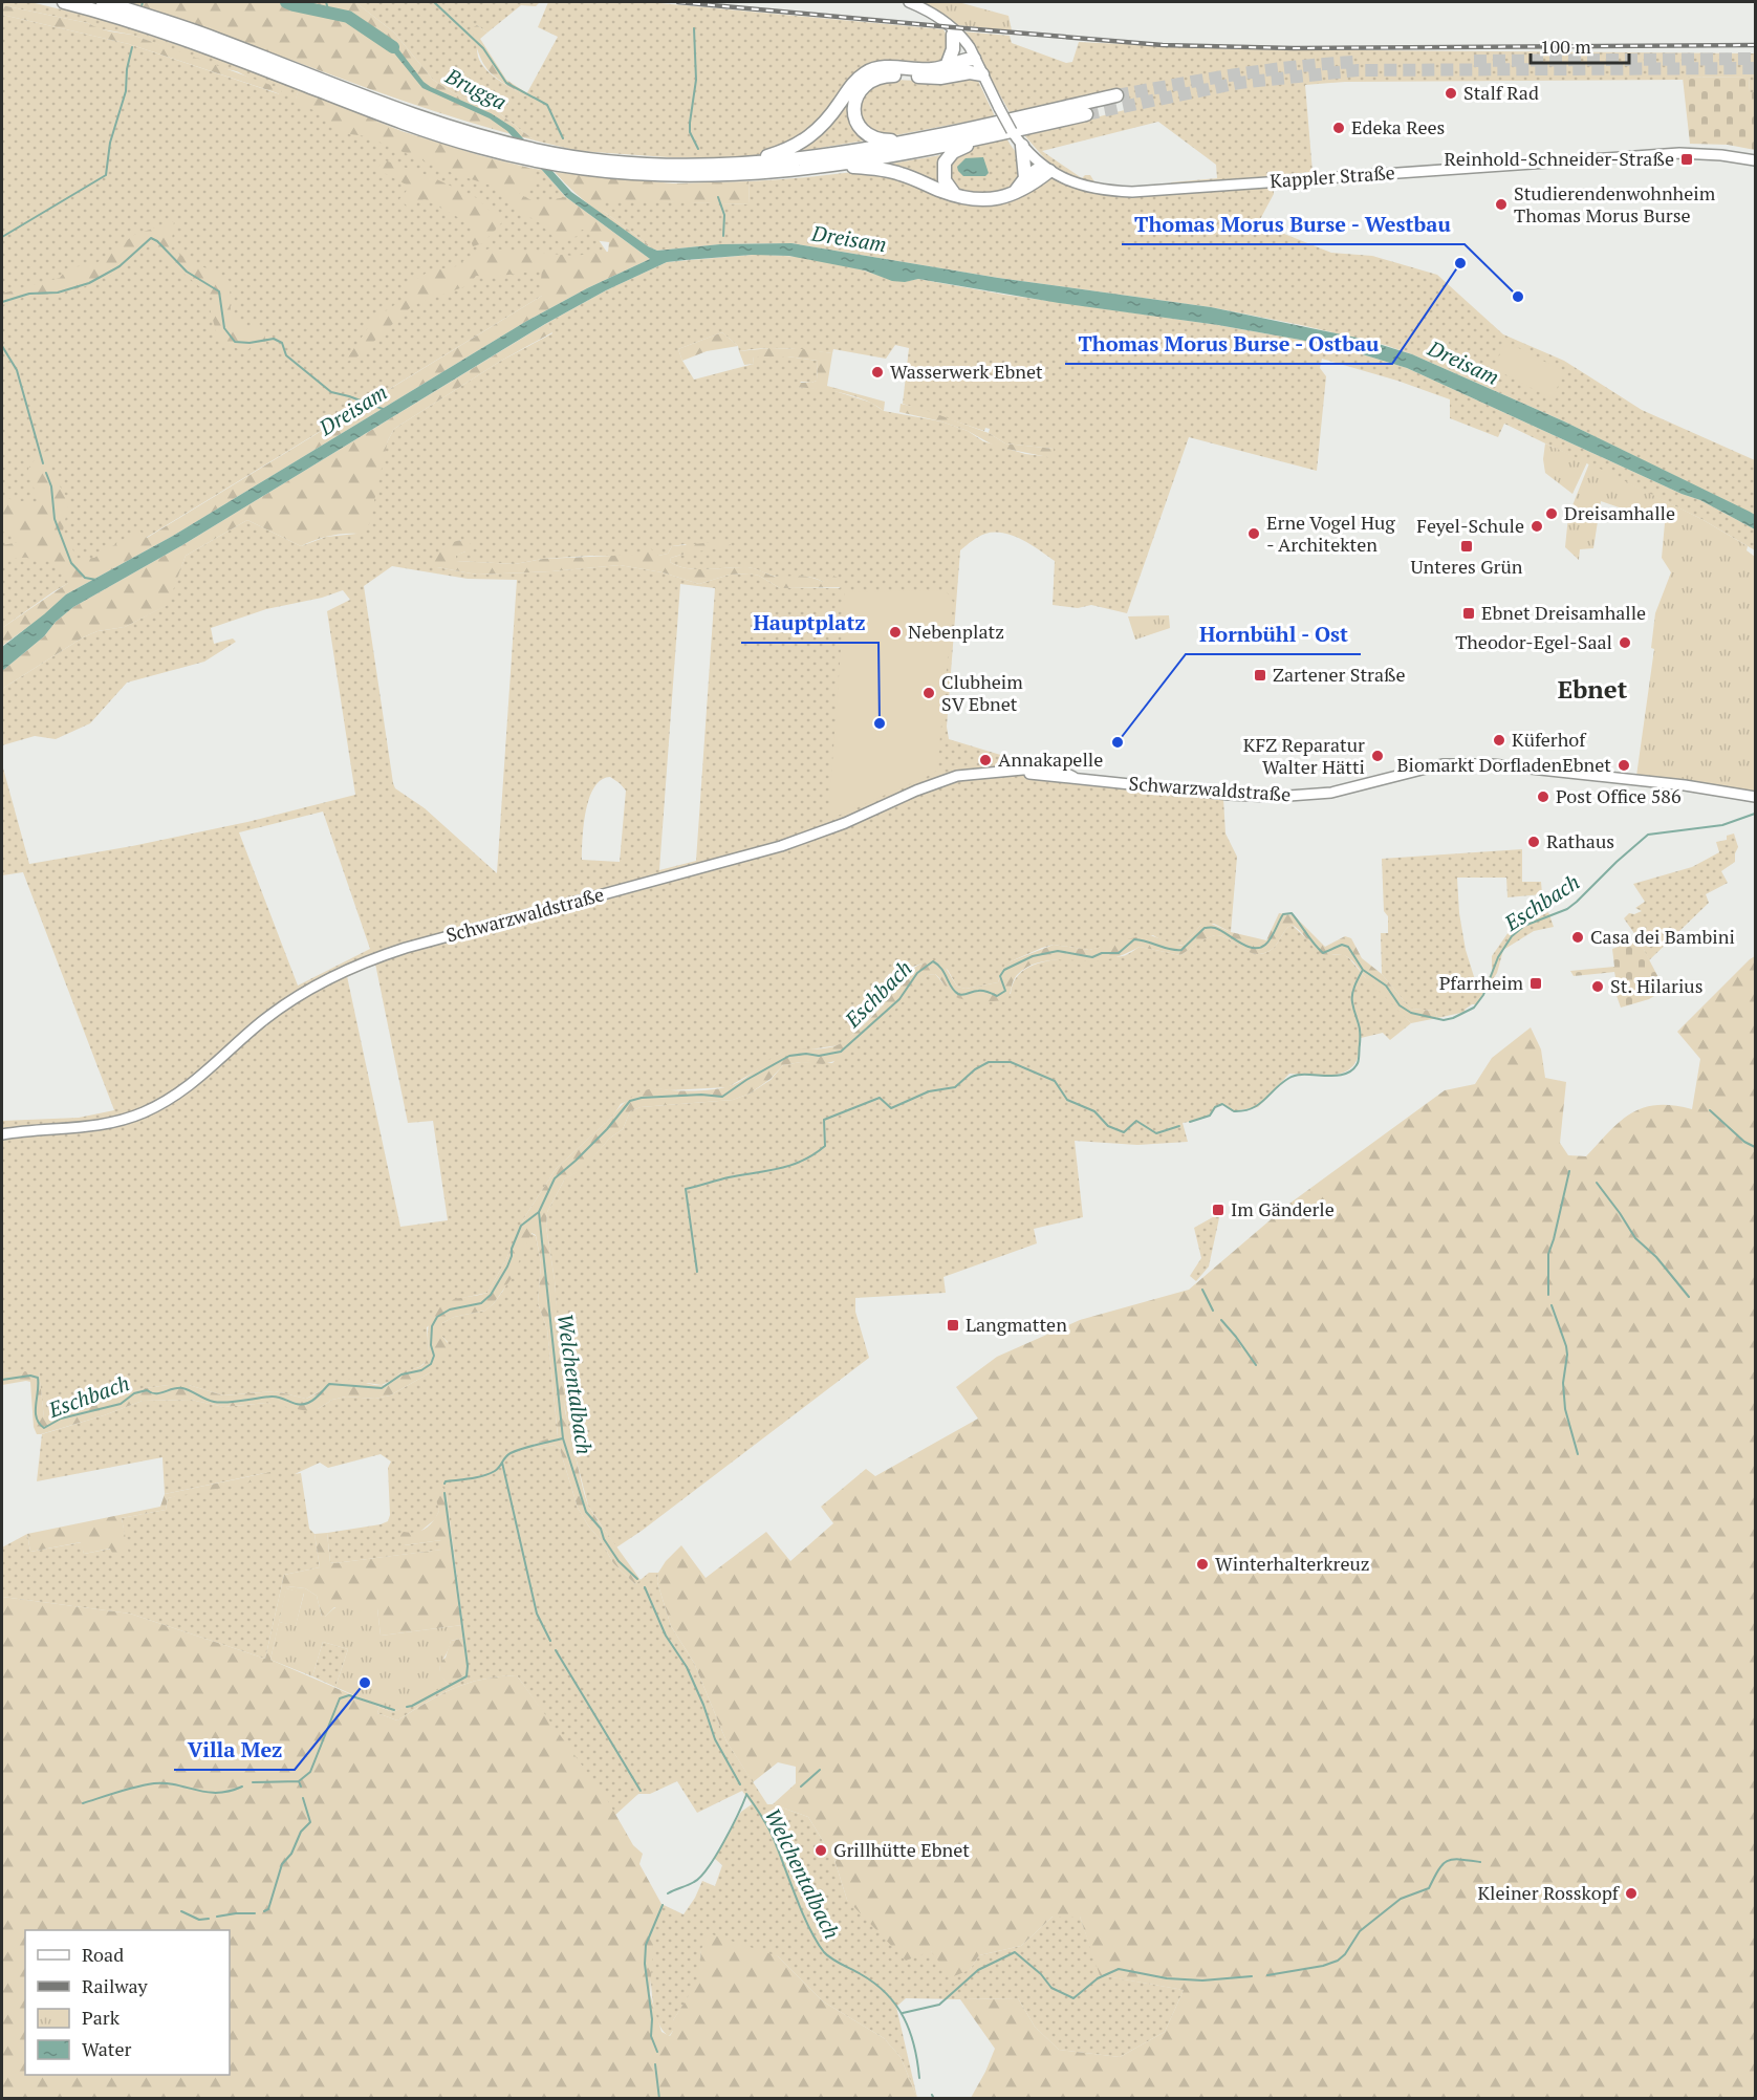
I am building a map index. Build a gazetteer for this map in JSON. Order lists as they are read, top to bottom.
{
  "streets": {
    "main road": ["Kappler Straße", "Schwarzwaldstraße"]
  },
  "districts": ["Ebnet"],
  "water": [
    "Brugga",
    "Dreisam",
    "Eschbach",
    "Welchentalbach"
  ],
  "places": {
    "other": [
      "Stalf Rad",
      "Edeka Rees",
      "Studierendenwohnheim Thomas Morus Burse",
      "Thomas Morus Burse - Ostbau",
      "Thomas Morus Burse - Westbau",
      "Wasserwerk Ebnet",
      "Dreisamhalle",
      "Feyel-Schule",
      "Erne Vogel Hug - Architekten",
      "Nebenplatz",
      "Theodor-Egel-Saal",
      "Clubheim SV Ebnet",
      "Hauptplatz",
      "Küferhof",
      "Hornbühl - Ost",
      "KFZ Reparatur Walter Hätti",
      "Annakapelle",
      "Biomarkt DorfladenEbnet",
      "Post Office 586",
      "Rathaus",
      "Casa dei Bambini",
      "St. Hilarius",
      "Winterhalterkreuz",
      "Villa Mez",
      "Grillhütte Ebnet",
      "Kleiner Rosskopf"
    ],
    "transit": [
      "Reinhold-Schneider-Straße",
      "Unteres Grün",
      "Ebnet Dreisamhalle",
      "Zartener Straße",
      "Pfarrheim",
      "Im Gänderle",
      "Langmatten"
    ]
  },
  "legend": [
    "Road",
    "Railway",
    "Park",
    "Water"
  ],
  "scale_bar": "100 m"
}
